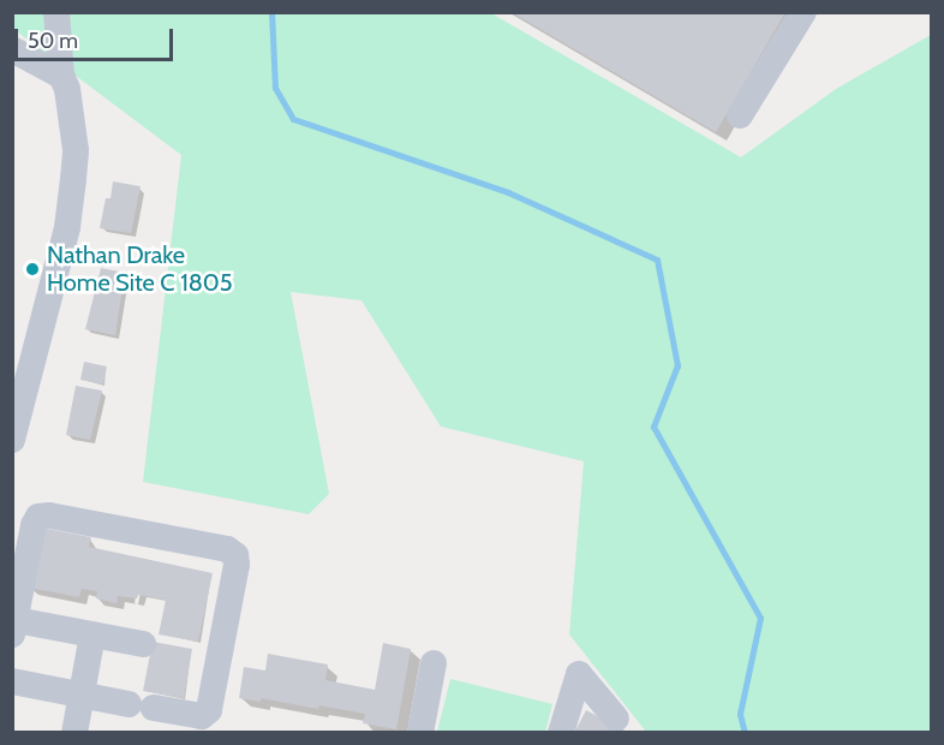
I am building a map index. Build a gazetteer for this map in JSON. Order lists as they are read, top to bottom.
{
  "places": ["Nathan Drake Home Site C 1805"],
  "scale_bar": "50 m"
}
